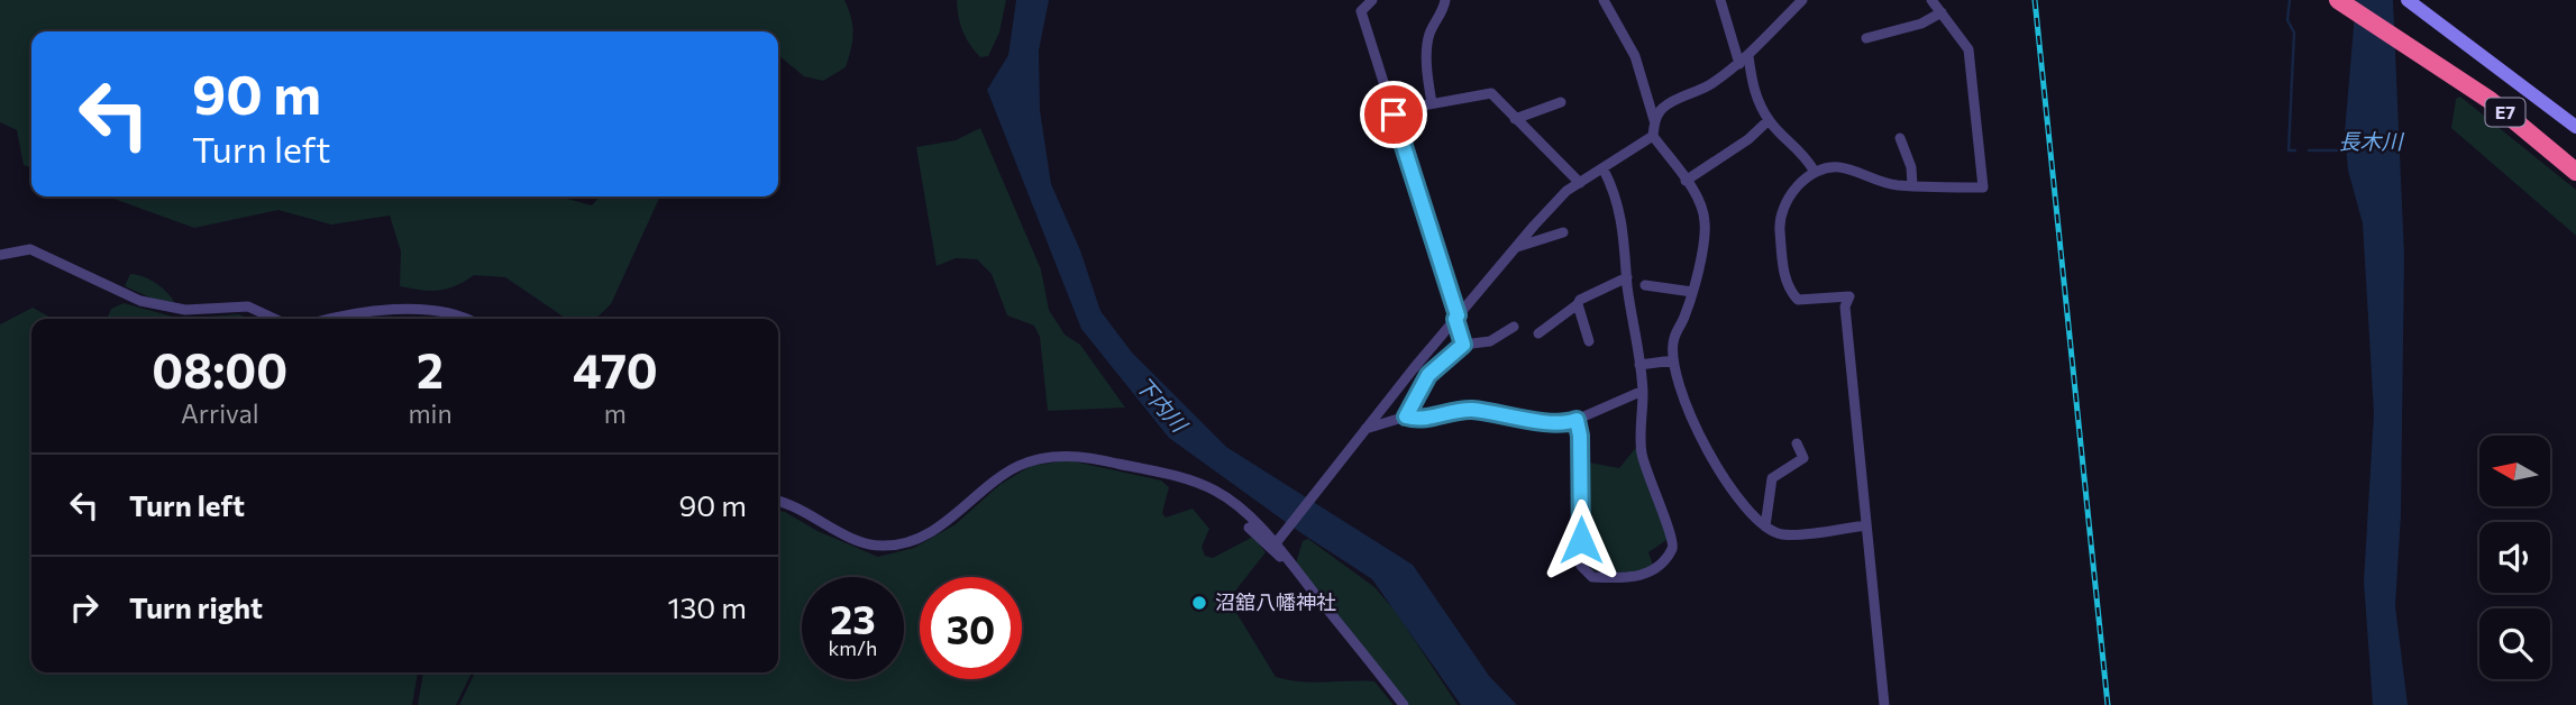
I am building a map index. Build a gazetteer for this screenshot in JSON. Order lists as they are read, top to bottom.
{
  "streets": {
    "highway": ["E7"]
  },
  "water": ["長木川", "下内川"],
  "places": ["沼舘八幡神社"],
  "north": "left",
  "page": {
    "turn": ["90 m", "Turn left"],
    "eta": [
      "08:00",
      "Arrival",
      "2",
      "min",
      "470",
      "m"
    ],
    "list": [
      {
        "name": "Turn left",
        "value": "90 m"
      },
      {
        "name": "Turn right",
        "value": "130 m"
      }
    ],
    "speed": "23 km/h",
    "limit": "30"
  }
}
